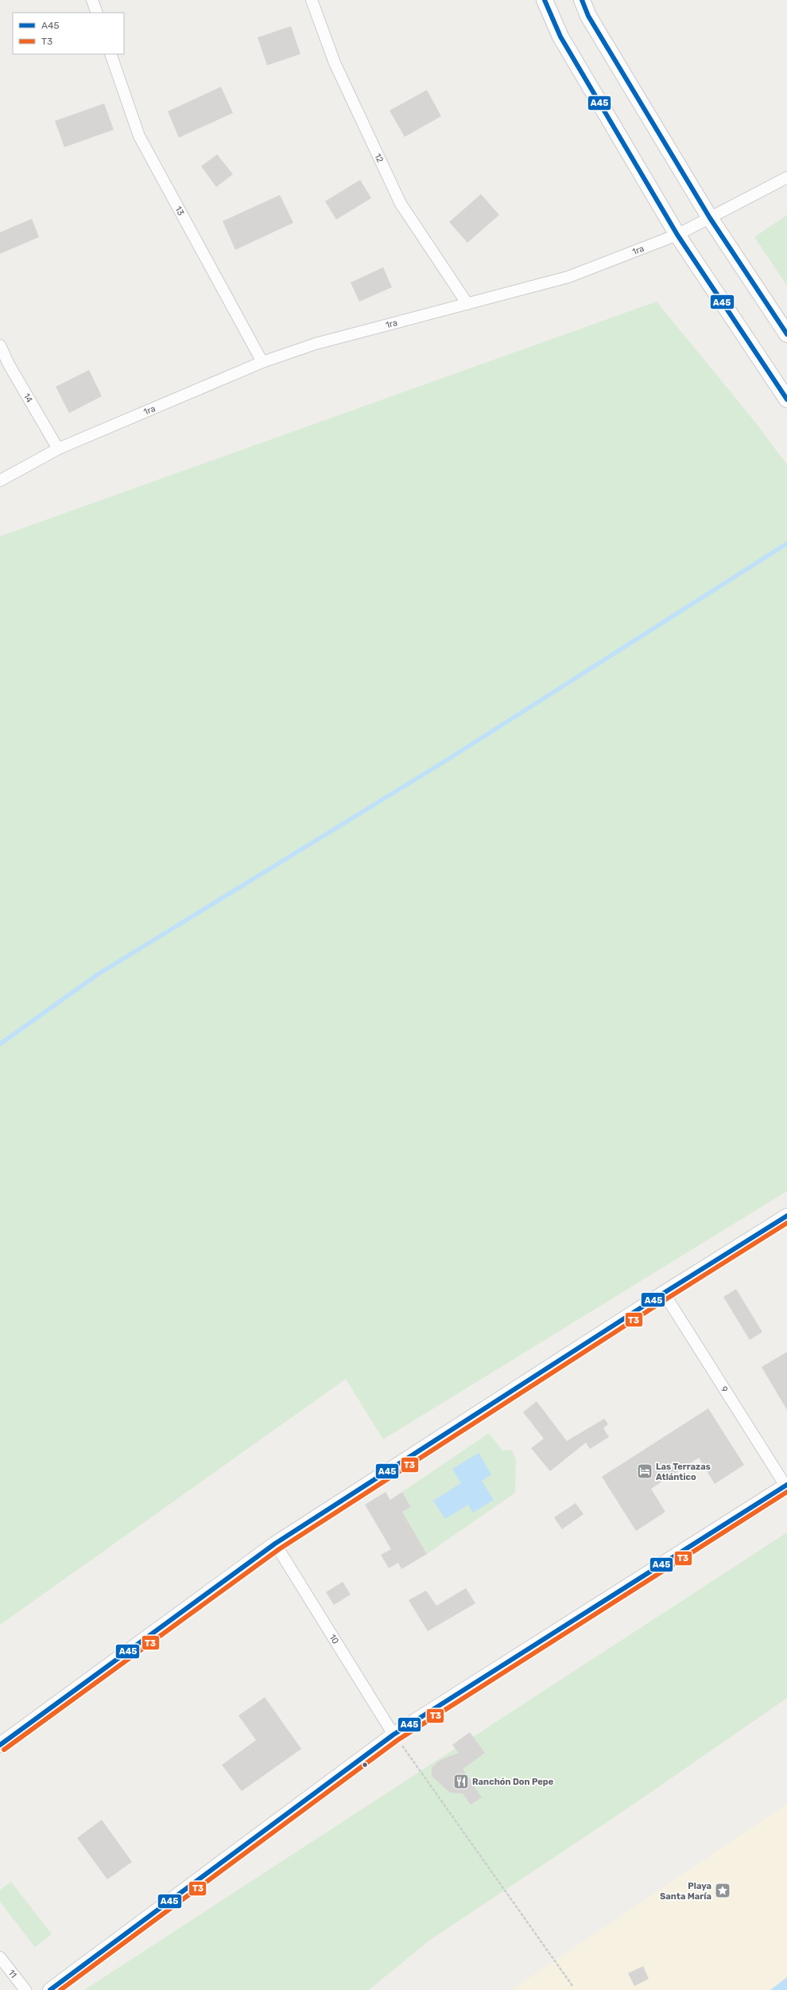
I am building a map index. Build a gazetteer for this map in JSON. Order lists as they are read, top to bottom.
{
  "streets": {
    "street": [
      "12",
      "13",
      "1ra",
      "14",
      "9",
      "10",
      "11"
    ]
  },
  "crossings": [
    ["12", "1ra"],
    ["13", "1ra"],
    ["1ra", "14"]
  ],
  "places": {
    "hotel": ["Las Terrazas Atlántico"],
    "restaurant": ["Ranchón Don Pepe"],
    "place": ["Playa Santa María"]
  },
  "lines": ["transit line A45", "transit line T3"],
  "legend": ["A45", "T3"]
}
